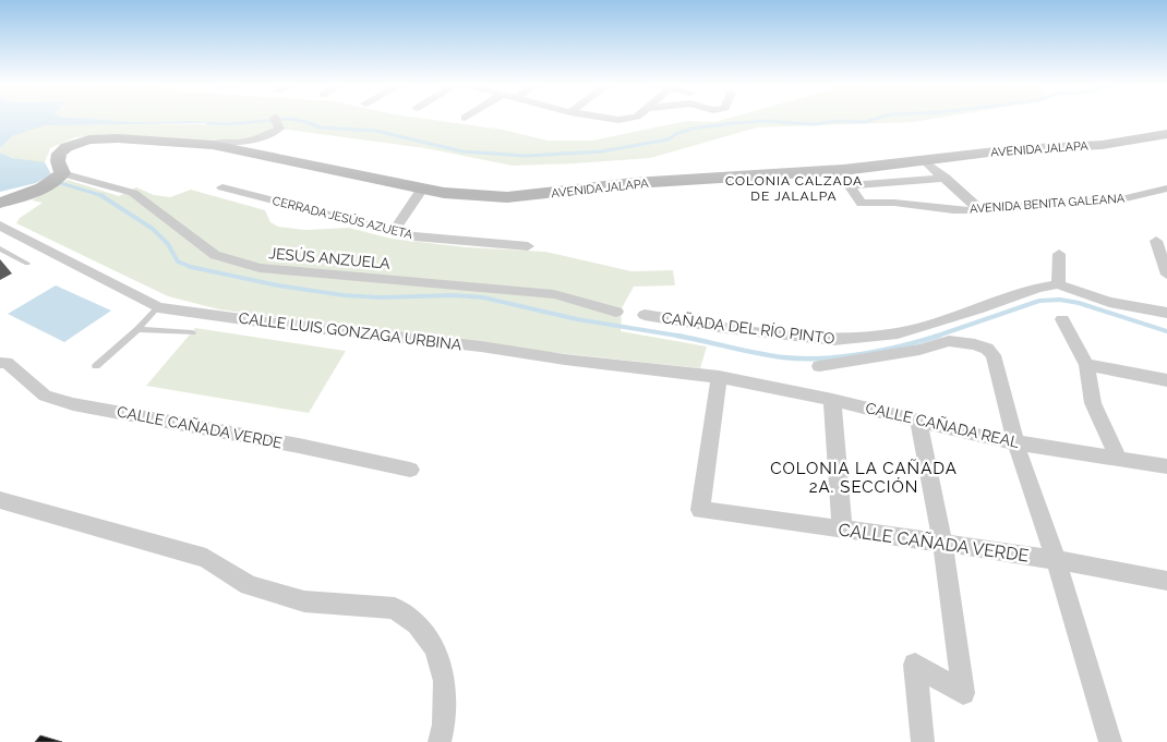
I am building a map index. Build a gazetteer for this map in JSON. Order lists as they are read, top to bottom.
{
  "streets": {
    "street": [
      "AVENIDA JALAPA",
      "AVENIDA BENITA GALEANA",
      "CERRADA JESÚS AZUETA",
      "JESÚS ANZUELA",
      "CAÑADA DEL RÍO PINTO",
      "CALLE LUIS GONZAGA URBINA",
      "CALLE CAÑADA REAL",
      "CALLE CAÑADA VERDE"
    ]
  },
  "crossings": [
    ["AVENIDA JALAPA", "JESÚS ANZUELA"],
    ["CALLE LUIS GONZAGA URBINA", "CALLE CAÑADA REAL"],
    ["CALLE LUIS GONZAGA URBINA", "CALLE CAÑADA VERDE"],
    ["CALLE CAÑADA REAL", "CALLE CAÑADA VERDE"]
  ],
  "districts": ["COLONIA CALZADA DE JALALPA", "COLONIA LA CAÑADA 2A. SECCIÓN"]
}
